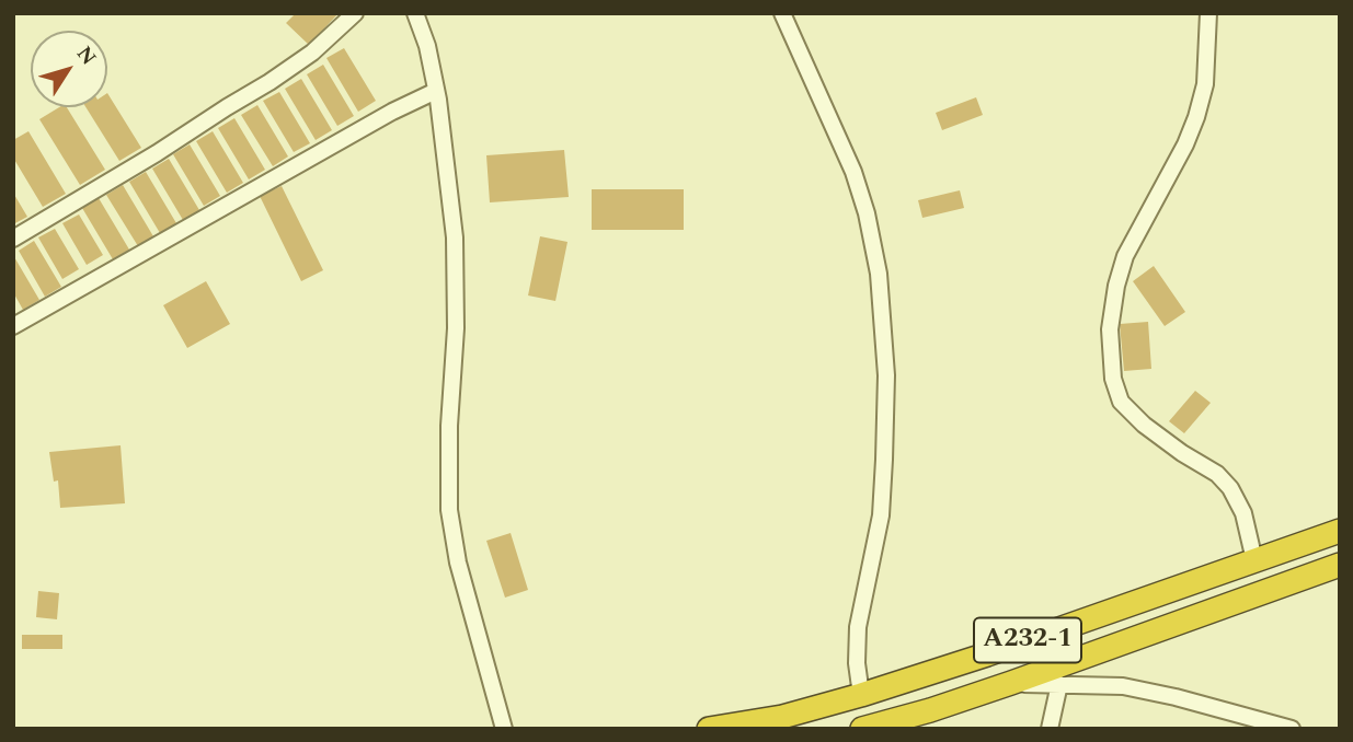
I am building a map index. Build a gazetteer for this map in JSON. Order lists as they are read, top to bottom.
{
  "streets": {
    "highway": ["A232-1"]
  },
  "north": "top right"
}
